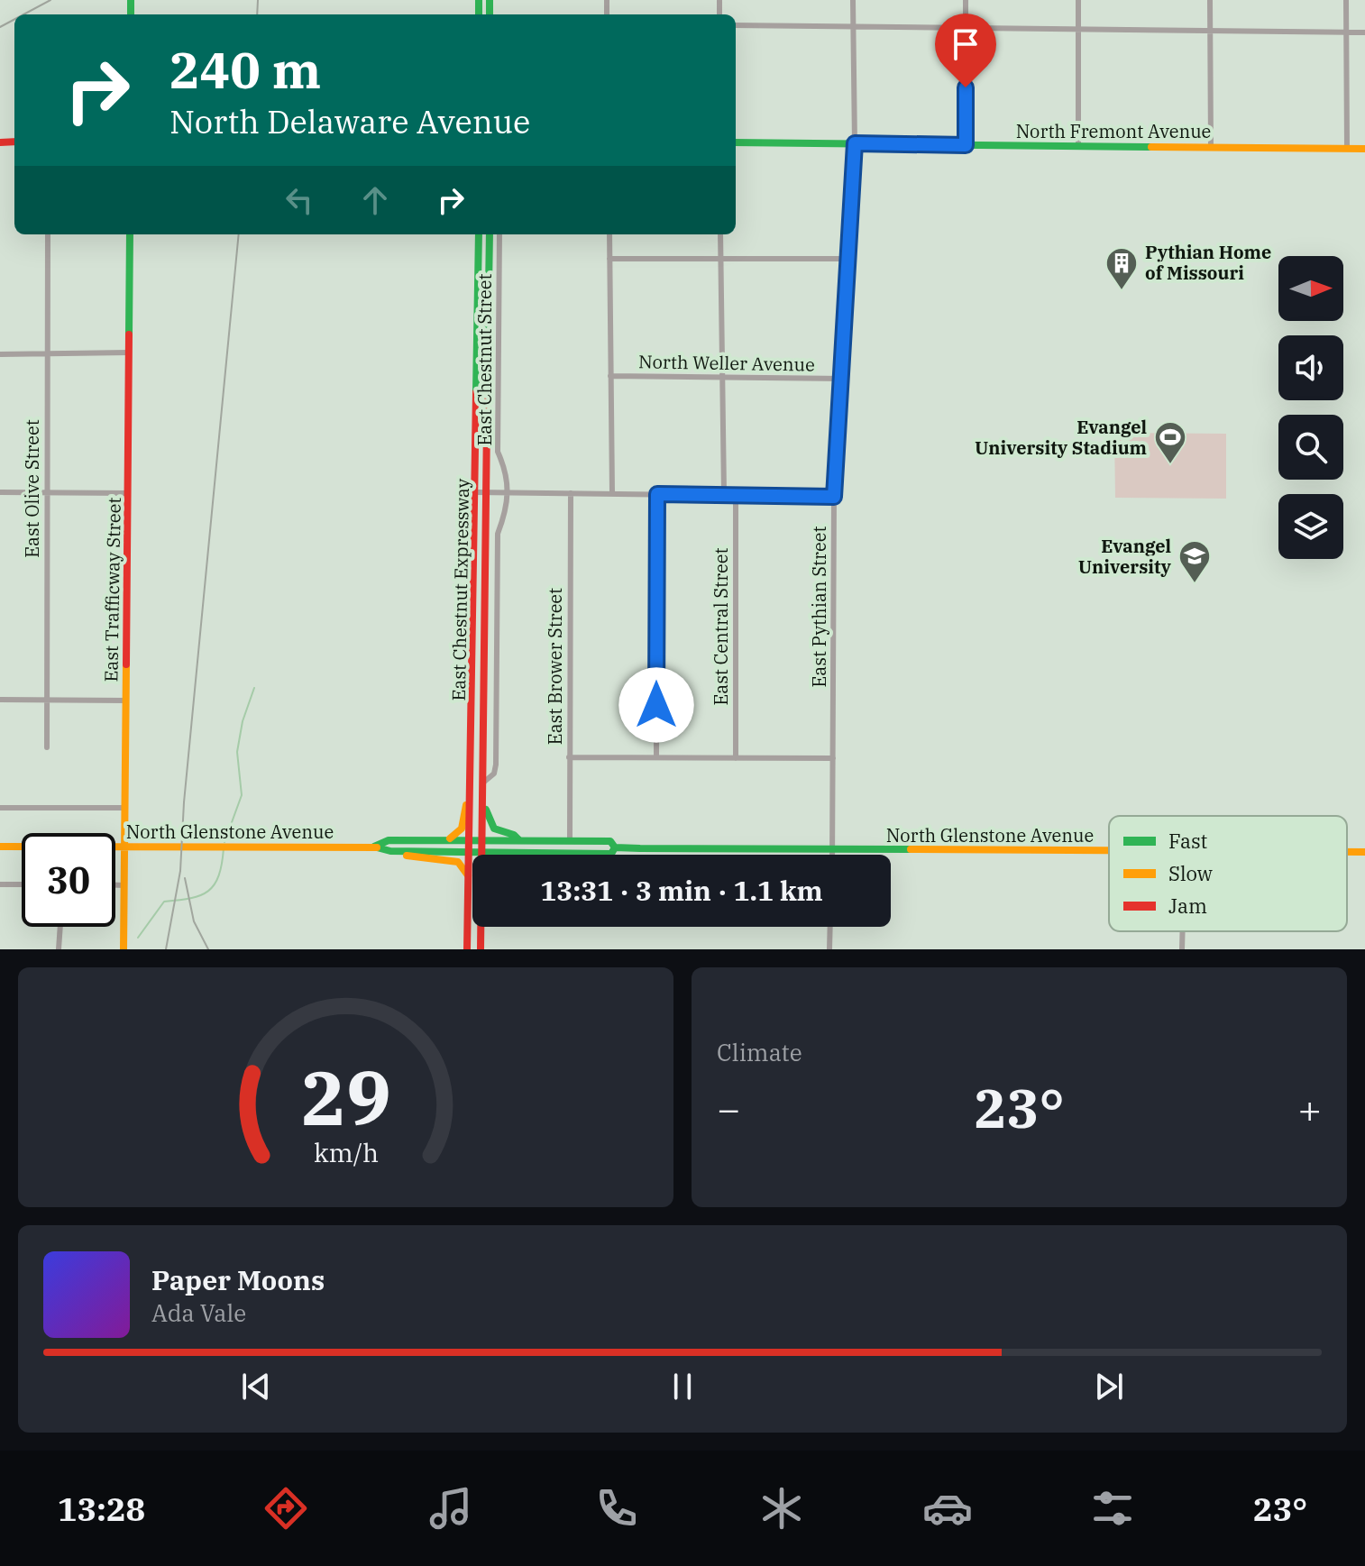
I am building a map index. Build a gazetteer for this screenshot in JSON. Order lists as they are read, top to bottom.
{
  "streets": {
    "main road": [
      "North Fremont Avenue",
      "East Trafficway Street",
      "East Chestnut Expressway",
      "North Glenstone Avenue"
    ],
    "street": [
      "East Chestnut Street",
      "North Weller Avenue",
      "East Olive Street",
      "East Pythian Street",
      "East Central Street",
      "East Brower Street"
    ]
  },
  "crossings": [
    ["North Fremont Avenue", "East Pythian Street"],
    ["East Chestnut Street", "East Chestnut Expressway"],
    ["North Weller Avenue", "East Pythian Street"],
    ["East Chestnut Expressway", "North Glenstone Avenue"],
    ["East Pythian Street", "North Glenstone Avenue"],
    ["East Brower Street", "North Glenstone Avenue"]
  ],
  "places": {
    "building": ["Pythian Home of Missouri"],
    "sports": ["Evangel University Stadium"],
    "school or university": ["Evangel University"]
  },
  "legend": ["Fast", "Slow", "Jam"],
  "north": "right",
  "page": {
    "turn": ["240 m", "North Delaware Avenue"],
    "limit": "30",
    "trip": "13:31 · 3 min · 1.1 km",
    "tile": "Climate",
    "heat": ["−", "23°", "+"],
    "song": ["Paper Moons", "Ada Vale"],
    "tabs": ["13:28", "23°"],
    "gauge": ["29", "km/h"]
  }
}
